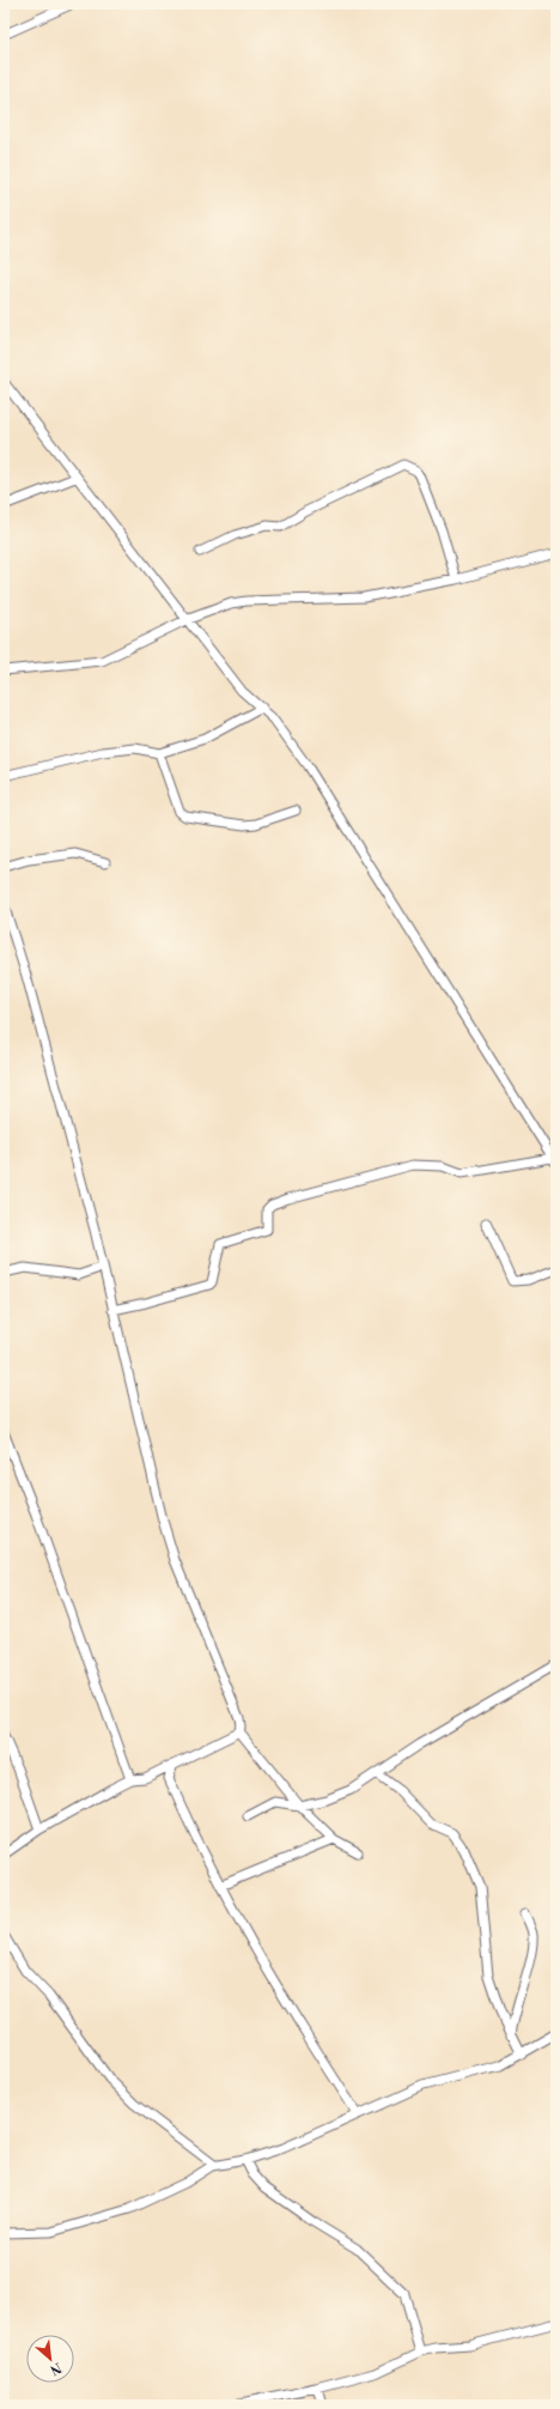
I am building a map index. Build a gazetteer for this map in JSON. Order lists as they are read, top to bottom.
{
  "north": "bottom right"
}
